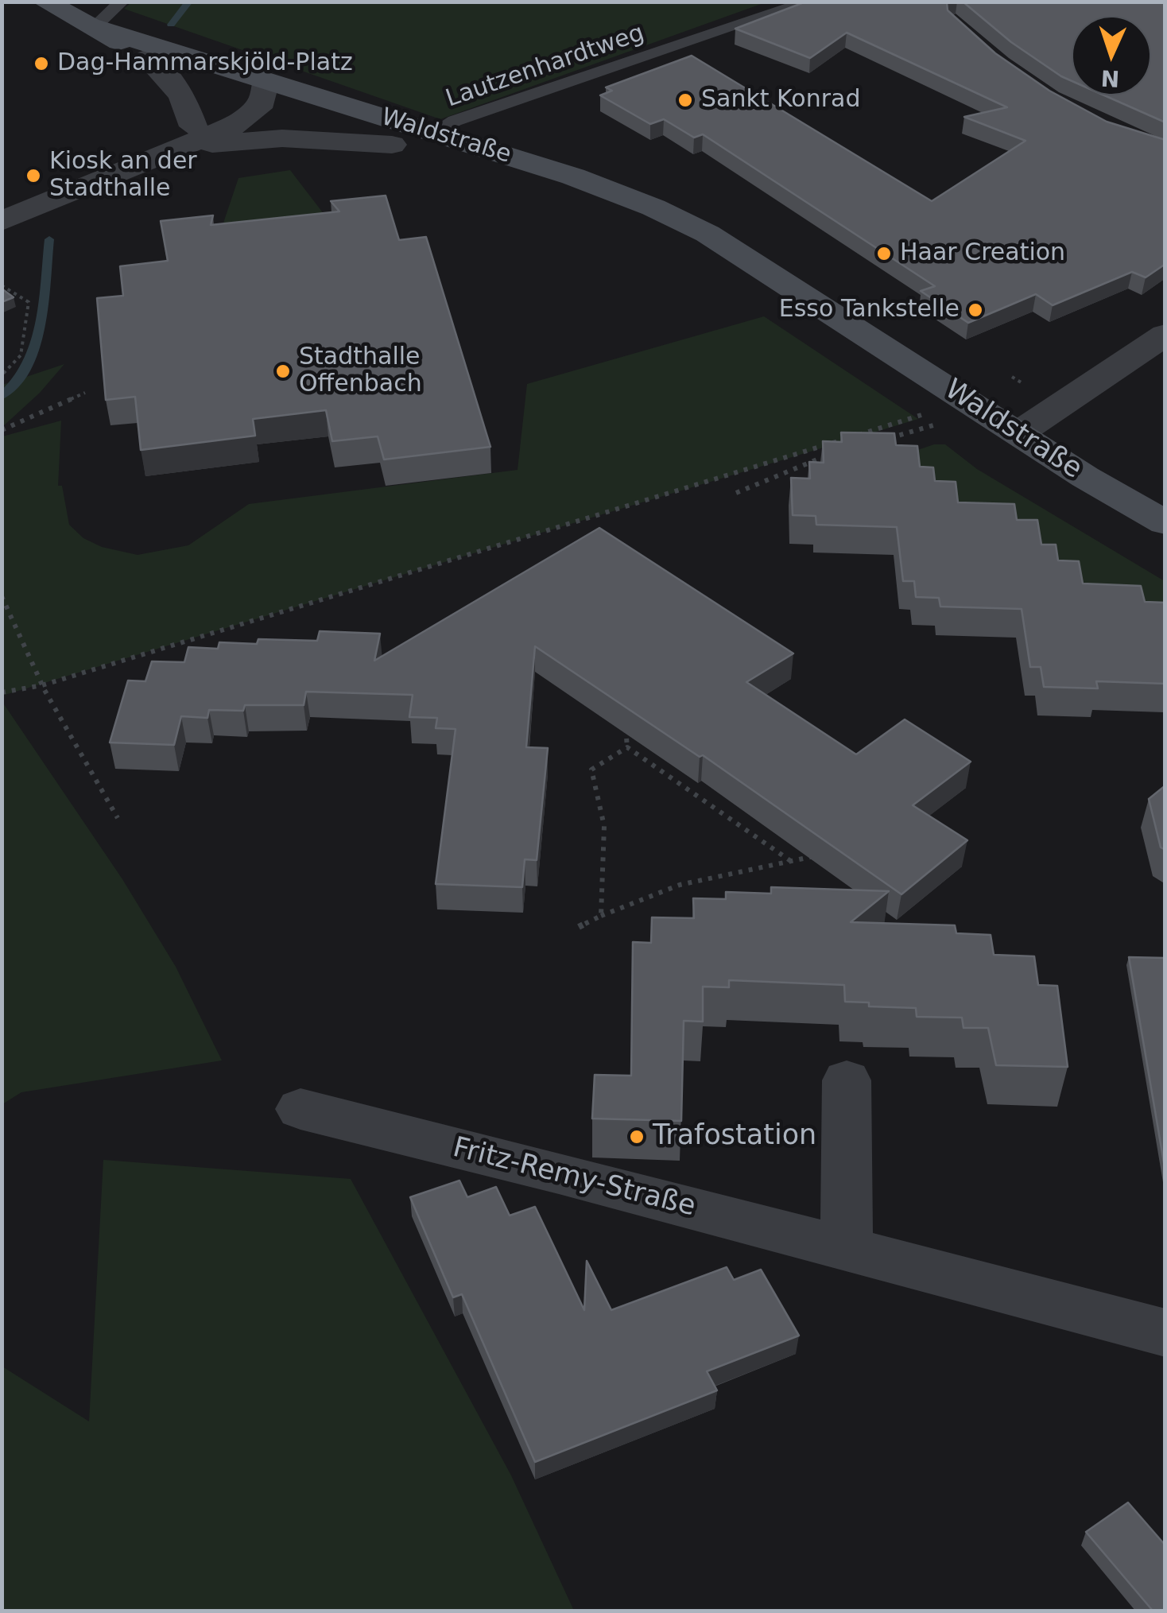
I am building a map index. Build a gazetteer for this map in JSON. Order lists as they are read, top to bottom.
{
  "streets": {
    "main road": ["Waldstraße"],
    "street": ["Fritz-Remy-Straße"],
    "lane": ["Lautzenhardtweg"]
  },
  "crossings": [
    ["Lautzenhardtweg", "Waldstraße"]
  ],
  "places": [
    "Dag-Hammarskjöld-Platz",
    "Sankt Konrad",
    "Kiosk an der Stadthalle",
    "Haar Creation",
    "Esso Tankstelle",
    "Stadthalle Offenbach",
    "Trafostation"
  ],
  "north": "bottom"
}
